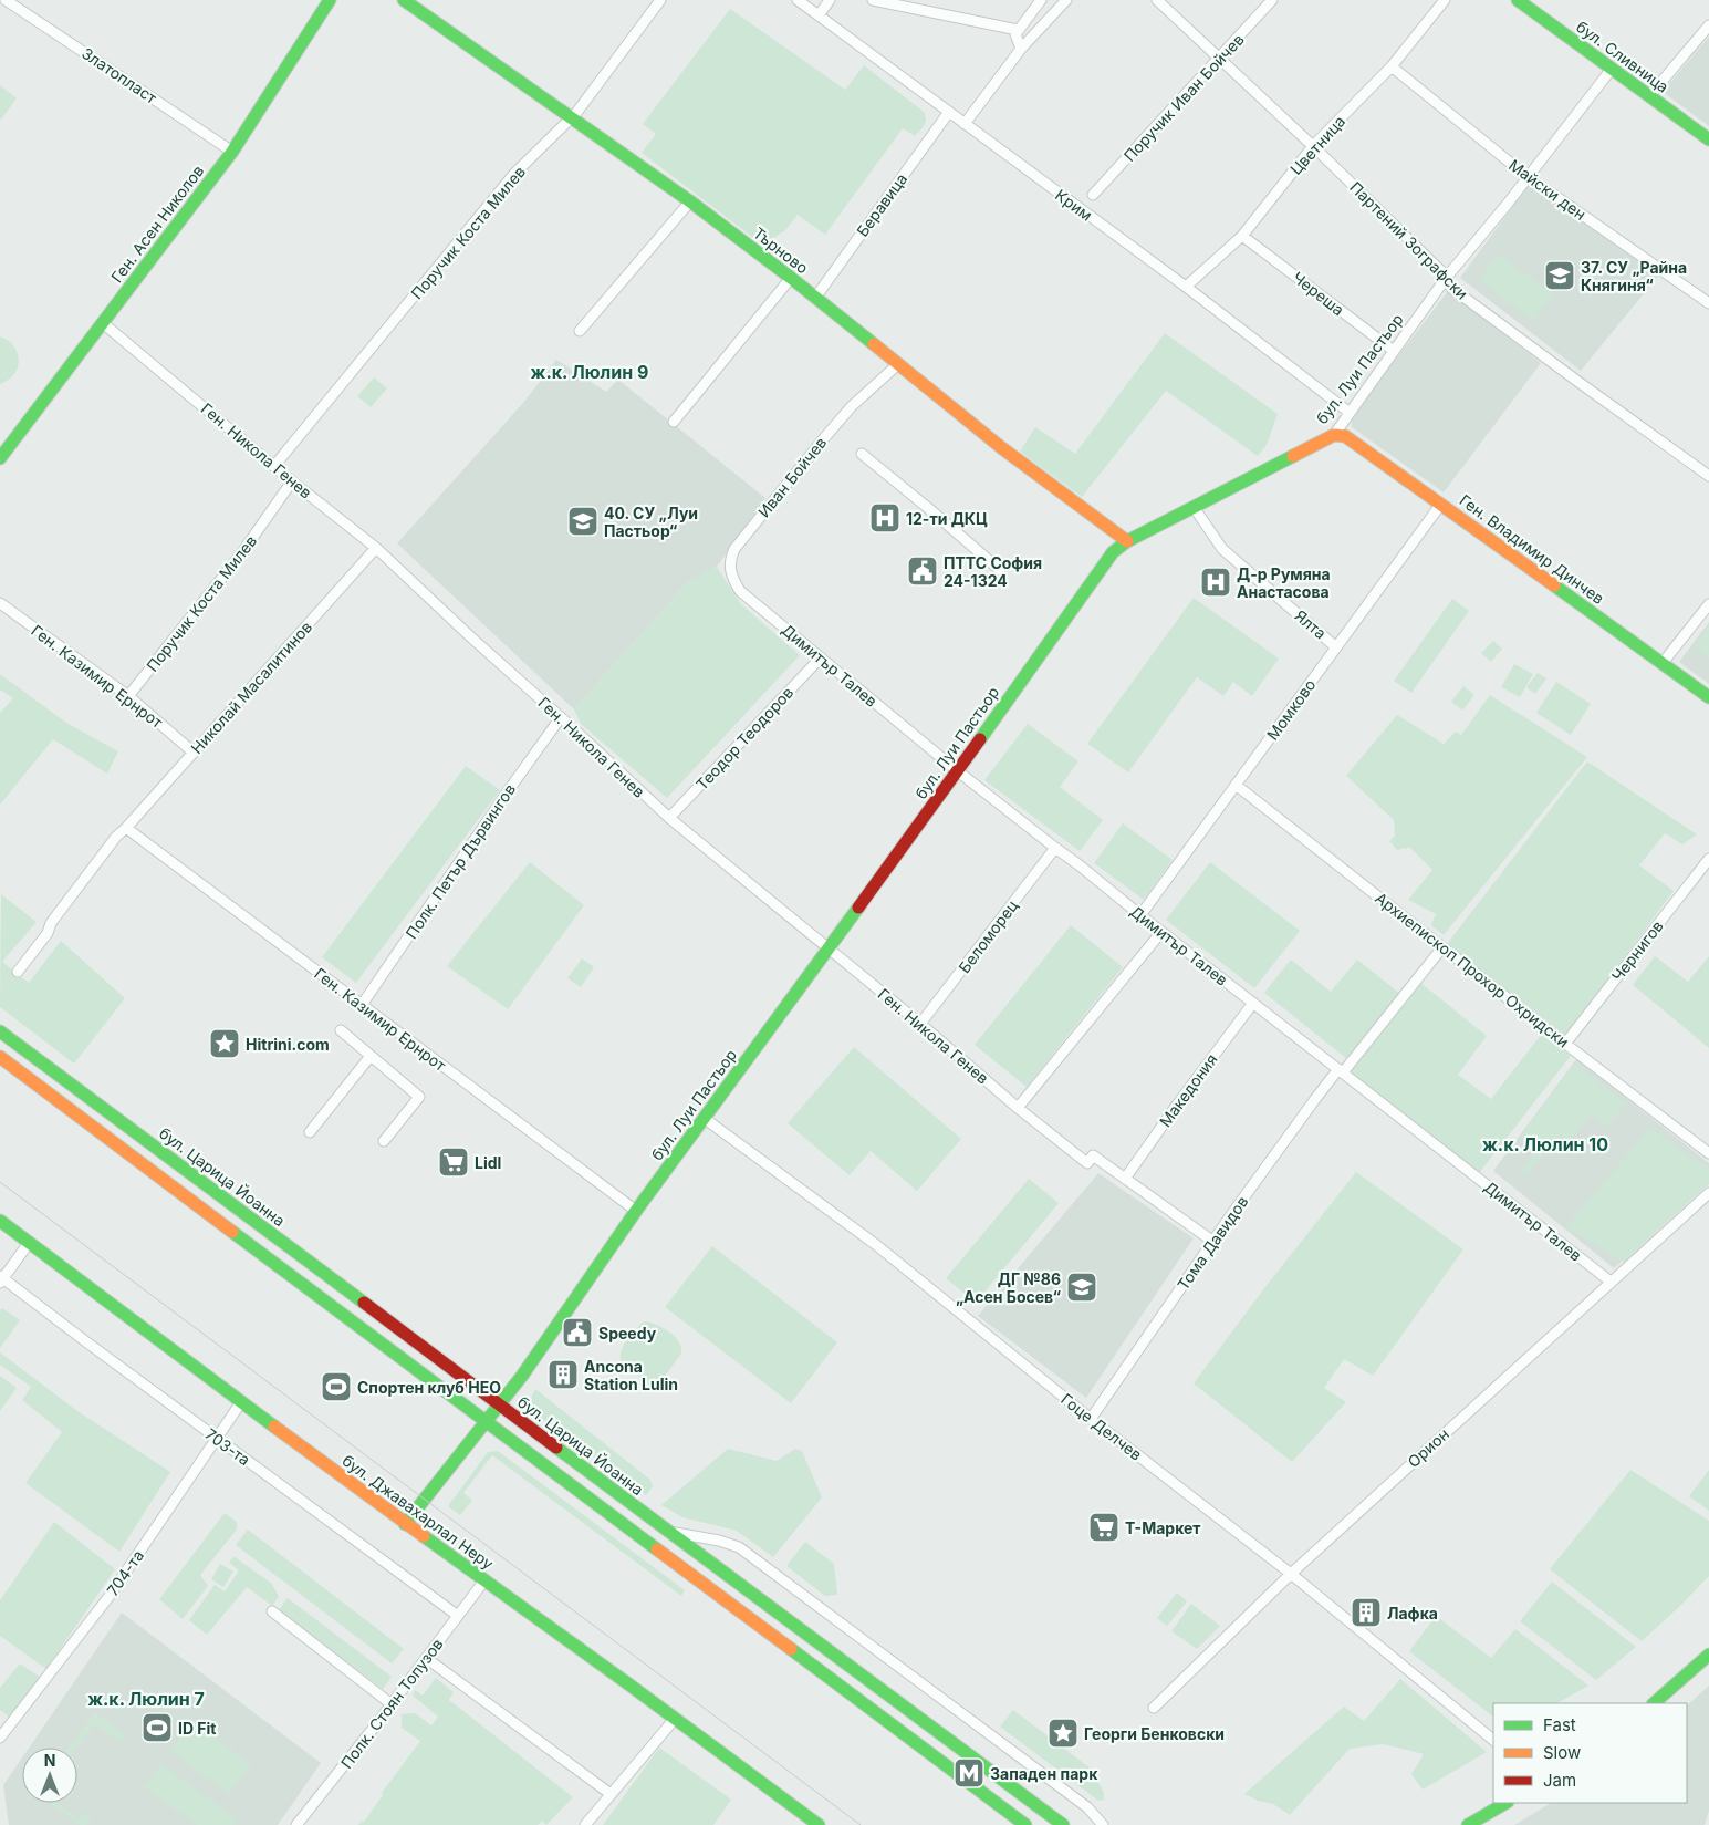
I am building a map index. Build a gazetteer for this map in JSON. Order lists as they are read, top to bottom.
{
  "streets": {
    "street": [
      "бул. Сливница",
      "Златопласт",
      "Поручик Иван Бойчев",
      "Цветница",
      "Майски ден",
      "Беравица",
      "Крим",
      "Ген. Асен Николов",
      "Поручик Коста Милев",
      "Партений Зографски",
      "Търново",
      "Череша",
      "бул. Луи Пастьор",
      "Ген. Никола Генев",
      "Иван Бойчев",
      "Ген. Владимир Динчев",
      "Ялта",
      "Димитър Талев",
      "Ген. Казимир Ернрот",
      "Николай Масалитинов",
      "Момково",
      "Теодор Теодоров",
      "Полк. Петър Дървингов",
      "Беломорец",
      "Чернигов",
      "Архиепископ Прохор Охридски",
      "Македония",
      "бул. Царица Йоанна",
      "Тома Давидов",
      "Гоце Делчев",
      "703-та",
      "Орион",
      "бул. Джавахарлал Неру",
      "704-та",
      "Полк. Стоян Топузов"
    ]
  },
  "crossings": [
    ["бул. Сливница", "бул. Луи Пастьор"],
    ["Златопласт", "Ген. Асен Николов"],
    ["Поручик Иван Бойчев", "Партений Зографски"],
    ["Цветница", "Майски ден"],
    ["Цветница", "Крим"],
    ["Цветница", "Партений Зографски"],
    ["Цветница", "Череша"],
    ["Майски ден", "бул. Луи Пастьор"],
    ["Беравица", "Крим"],
    ["Беравица", "Търново"],
    ["Крим", "бул. Луи Пастьор"],
    ["Ген. Асен Николов", "Ген. Никола Генев"],
    ["Поручик Коста Милев", "Търново"],
    ["Поручик Коста Милев", "Ген. Никола Генев"],
    ["Поручик Коста Милев", "Ген. Казимир Ернрот"],
    ["Партений Зографски", "бул. Луи Пастьор"],
    ["Търново", "бул. Луи Пастьор"],
    ["Търново", "Иван Бойчев"],
    ["Череша", "бул. Луи Пастьор"],
    ["бул. Луи Пастьор", "Ген. Никола Генев"],
    ["бул. Луи Пастьор", "Ген. Владимир Динчев"],
    ["бул. Луи Пастьор", "Ялта"],
    ["бул. Луи Пастьор", "Димитър Талев"],
    ["бул. Луи Пастьор", "Ген. Казимир Ернрот"],
    ["бул. Луи Пастьор", "бул. Царица Йоанна"],
    ["бул. Луи Пастьор", "Гоце Делчев"],
    ["бул. Луи Пастьор", "бул. Джавахарлал Неру"],
    ["Ген. Никола Генев", "Николай Масалитинов"],
    ["Ген. Никола Генев", "Теодор Теодоров"],
    ["Ген. Никола Генев", "Полк. Петър Дървингов"],
    ["Ген. Никола Генев", "Беломорец"],
    ["Ген. Никола Генев", "Македония"],
    ["Ген. Никола Генев", "Тома Давидов"],
    ["Иван Бойчев", "Димитър Талев"],
    ["Ген. Владимир Динчев", "Момково"],
    ["Ялта", "Момково"],
    ["Димитър Талев", "Момково"],
    ["Димитър Талев", "Теодор Теодоров"],
    ["Димитър Талев", "Беломорец"],
    ["Димитър Талев", "Македония"],
    ["Димитър Талев", "Тома Давидов"],
    ["Димитър Талев", "Орион"],
    ["Ген. Казимир Ернрот", "Николай Масалитинов"],
    ["Ген. Казимир Ернрот", "Полк. Петър Дървингов"],
    ["Момково", "Архиепископ Прохор Охридски"],
    ["Чернигов", "Архиепископ Прохор Охридски"],
    ["Архиепископ Прохор Охридски", "Тома Давидов"],
    ["Тома Давидов", "Гоце Делчев"],
    ["Гоце Делчев", "Орион"],
    ["703-та", "704-та"],
    ["703-та", "Полк. Стоян Топузов"],
    ["бул. Джавахарлал Неру", "704-та"],
    ["бул. Джавахарлал Неру", "Полк. Стоян Топузов"]
  ],
  "districts": ["ж.к. Люлин 9", "ж.к. Люлин 10", "ж.к. Люлин 7"],
  "places": {
    "school or university": ["37. СУ „Райна Княгиня“", "40. СУ „Луи Пастьор“", "ДГ №86 „Асен Босев“"],
    "hospital": ["12-ти ДКЦ", "Д-р Румяна Анастасова"],
    "public building": ["ПТТС София 24-1324", "Speedy"],
    "place": ["Hitrini.com", "Георги Бенковски"],
    "supermarket": ["Lidl", "Т-Маркет"],
    "building": ["Ancona Station Lulin", "Лафка"],
    "sports": ["Спортен клуб НЕО", "ID Fit"],
    "metro station": ["Западен парк"]
  },
  "legend": ["Fast", "Slow", "Jam"],
  "north": "top"
}
